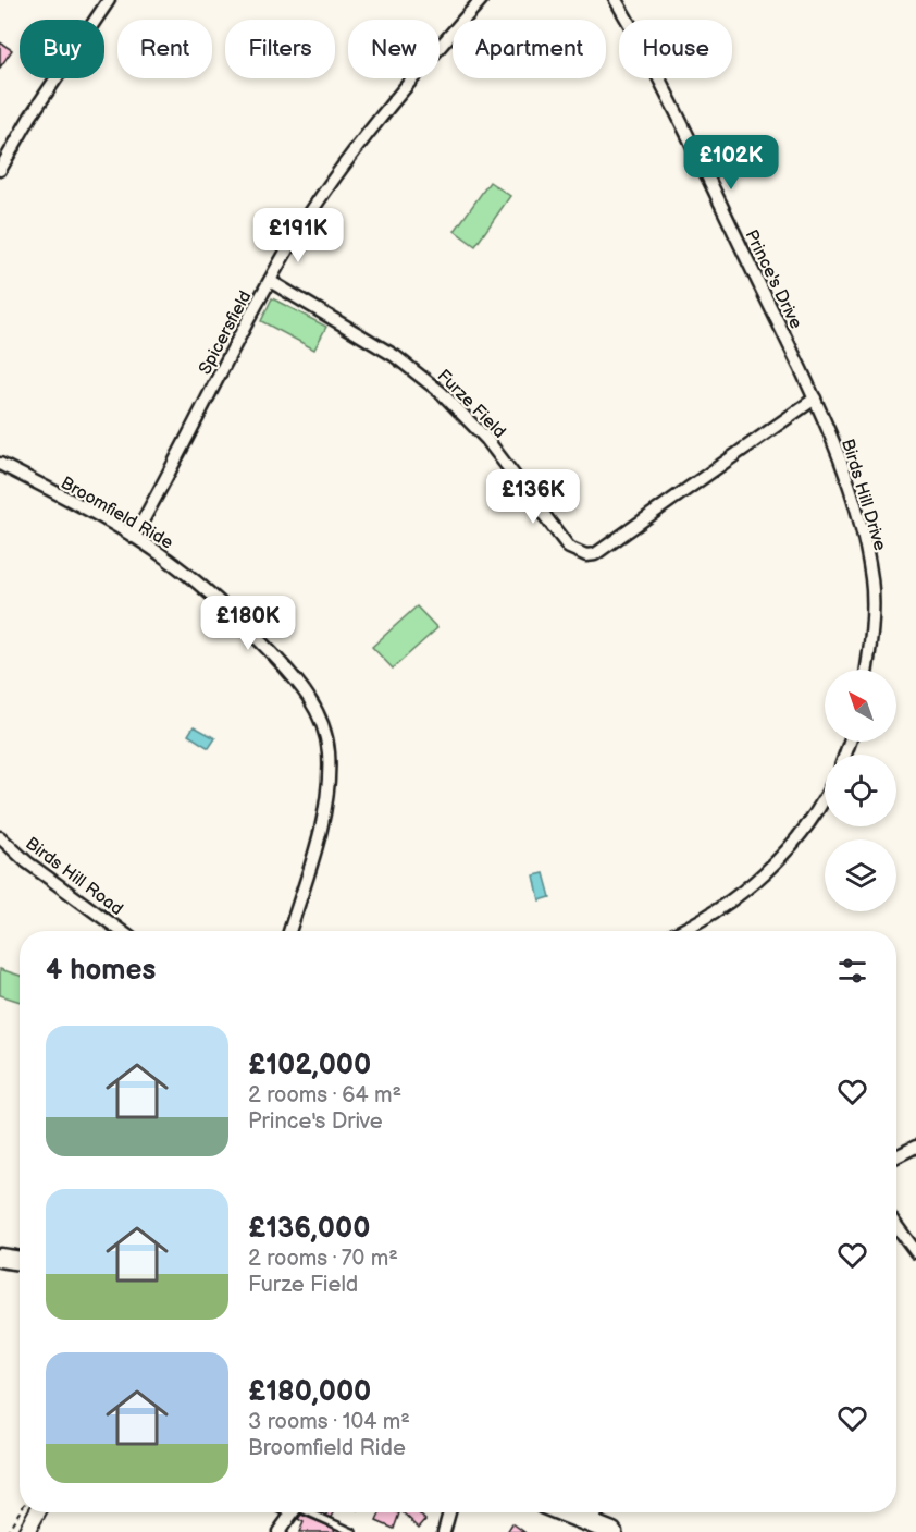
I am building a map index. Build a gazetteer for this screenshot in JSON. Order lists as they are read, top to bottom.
{
  "streets": {
    "street": [
      "Prince's Drive",
      "Spicersfield",
      "Furze Field",
      "Birds Hill Drive",
      "Broomfield Ride",
      "Birds Hill Road"
    ]
  },
  "crossings": [
    ["Prince's Drive", "Furze Field"],
    ["Prince's Drive", "Birds Hill Drive"],
    ["Spicersfield", "Furze Field"],
    ["Spicersfield", "Broomfield Ride"],
    ["Furze Field", "Birds Hill Drive"]
  ],
  "north": "top left",
  "page": {
    "chip": [
      "Buy",
      "Rent",
      "Filters",
      "New",
      "Apartment",
      "House"
    ],
    "price": [
      "£102K",
      "£191K",
      "£136K",
      "£180K"
    ],
    "heading": "4 homes",
    "list": [
      {
        "name": "£102,000",
        "note": "2 rooms · 64 m² · Prince's Drive"
      },
      {
        "name": "£136,000",
        "note": "2 rooms · 70 m² · Furze Field"
      },
      {
        "name": "£180,000",
        "note": "3 rooms · 104 m² · Broomfield Ride"
      }
    ]
  }
}
